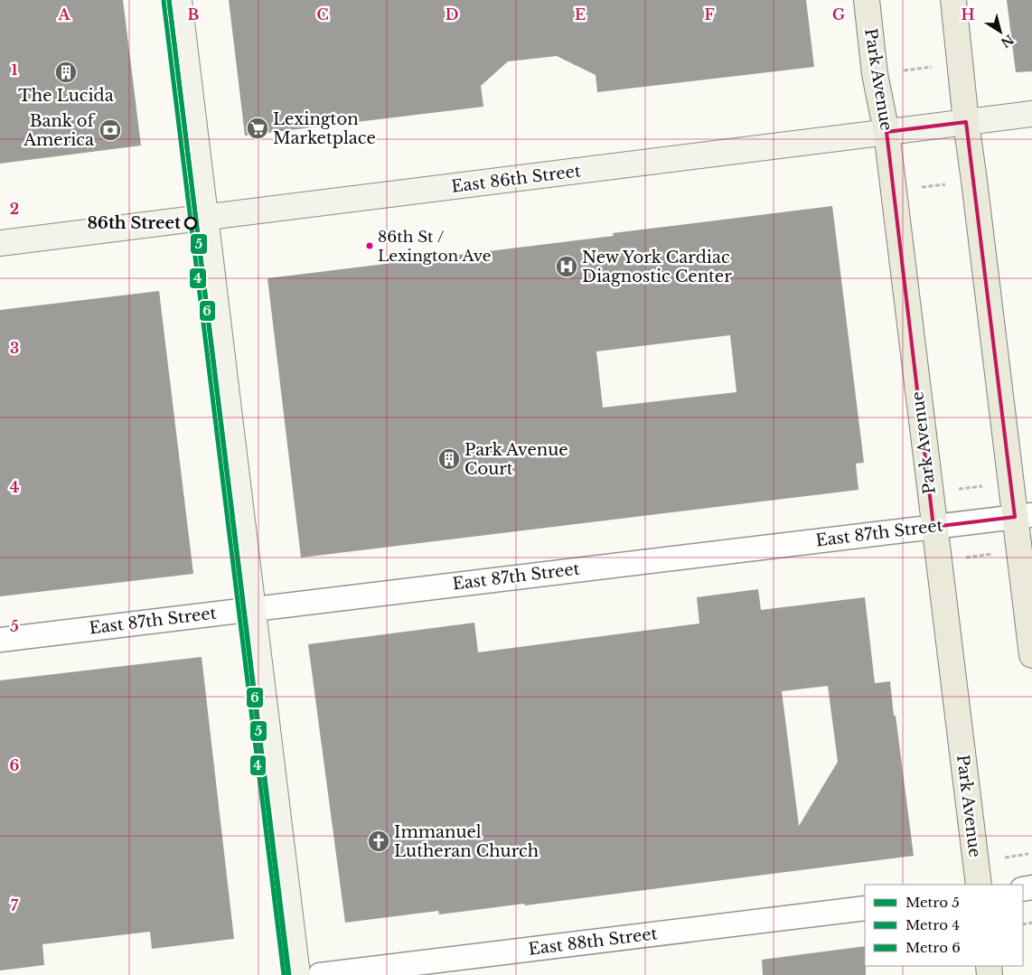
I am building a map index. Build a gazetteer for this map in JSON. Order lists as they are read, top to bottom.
{
  "streets": {
    "main road": ["Park Avenue", "East 86th Street"],
    "street": ["East 87th Street", "East 88th Street"]
  },
  "crossings": [
    ["Park Avenue", "East 86th Street"],
    ["Park Avenue", "East 87th Street"]
  ],
  "places": {
    "building": ["The Lucida", "Park Avenue Court"],
    "supermarket": ["Lexington Marketplace"],
    "bank": ["Bank of America"],
    "other": ["86th Street", "86th St / Lexington Ave"],
    "hospital": ["New York Cardiac Diagnostic Center"],
    "church": ["Immanuel Lutheran Church"]
  },
  "lines": ["metro line 5", "metro line 6", "metro line 4"],
  "legend": ["Metro 5", "Metro 4", "Metro 6"],
  "north": "bottom right",
  "grid": {
    "columns": [
      "A",
      "B",
      "C",
      "D",
      "E",
      "F",
      "G",
      "H"
    ],
    "rows": [
      "1",
      "2",
      "3",
      "4",
      "5",
      "6",
      "7"
    ]
  }
}
